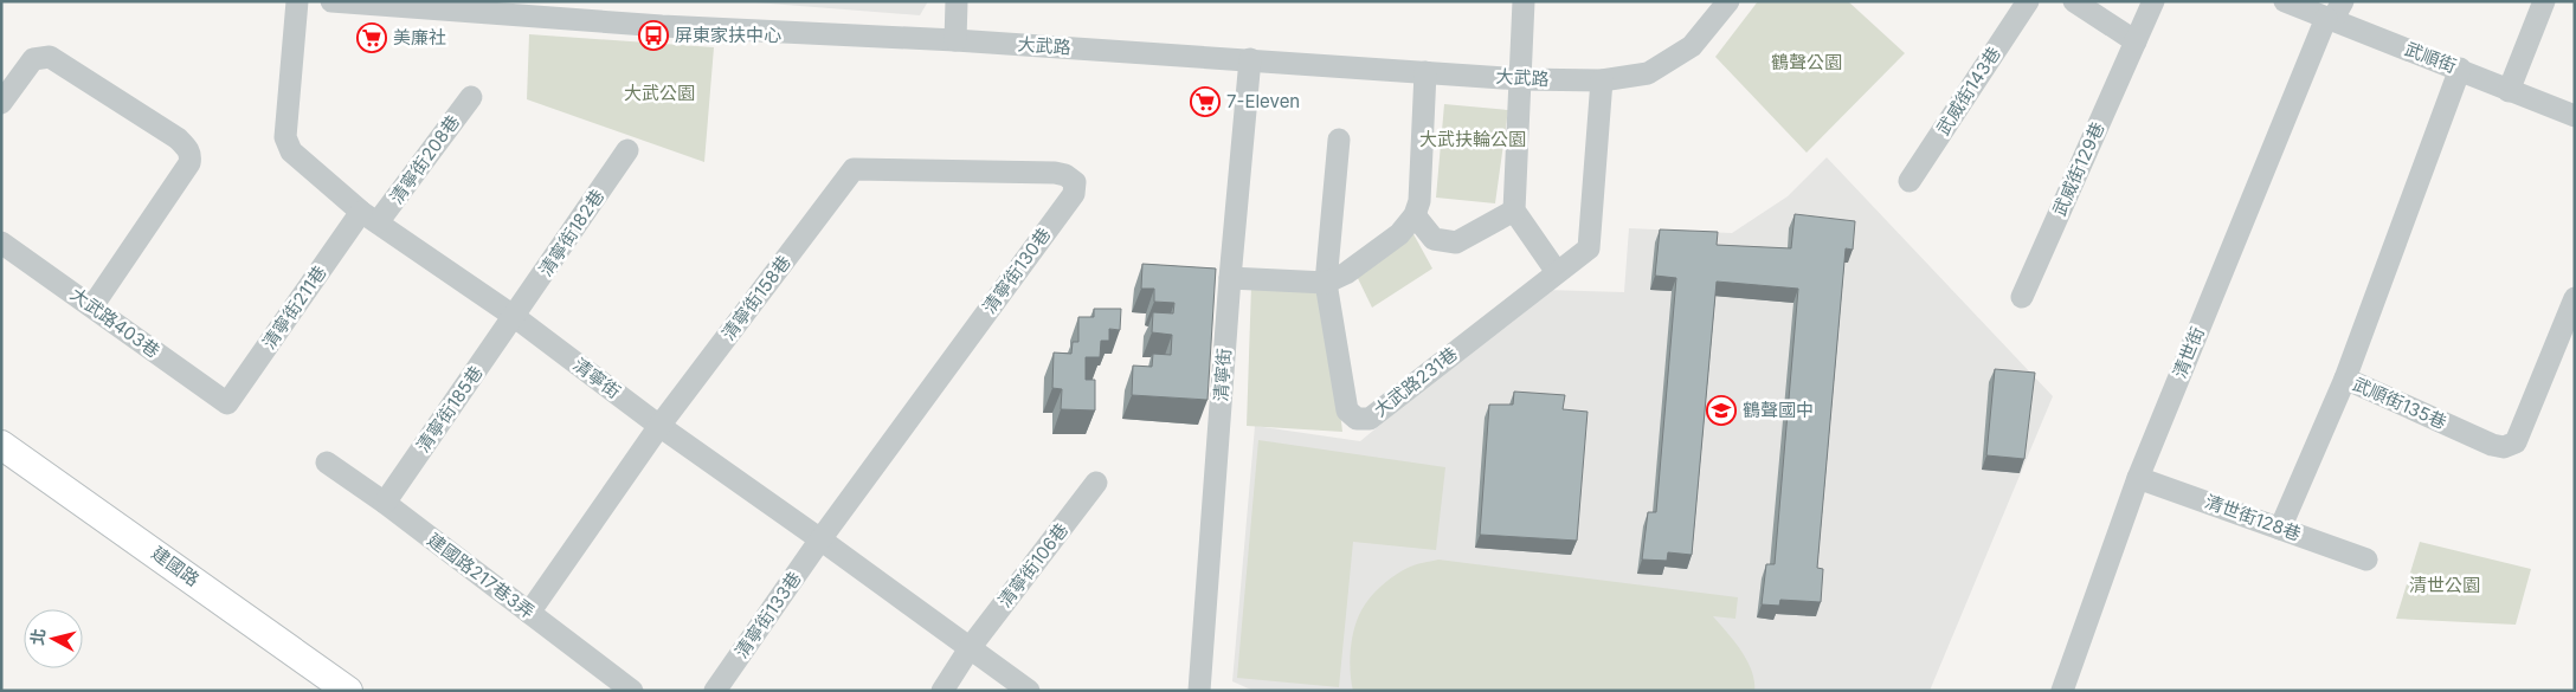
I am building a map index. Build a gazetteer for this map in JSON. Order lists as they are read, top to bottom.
{
  "streets": {
    "main road": ["建國路"],
    "street": [
      "大武路",
      "武順街",
      "武威街143巷",
      "清寧街208巷",
      "武威街129巷",
      "清寧街182巷",
      "清寧街130巷",
      "清寧街158巷",
      "清寧街211巷",
      "大武路403巷",
      "清世街",
      "清寧街",
      "大武路231巷",
      "武順街135巷",
      "清寧街185巷",
      "清世街128巷",
      "清寧街106巷",
      "建國路217巷3弄",
      "清寧街133巷"
    ]
  },
  "crossings": [
    ["大武路", "清寧街"],
    ["大武路", "大武路231巷"],
    ["武順街", "清世街"],
    ["武順街", "武順街135巷"],
    ["清寧街208巷", "清寧街211巷"],
    ["清寧街208巷", "清寧街"],
    ["清寧街182巷", "清寧街"],
    ["清寧街182巷", "清寧街185巷"],
    ["清寧街130巷", "清寧街158巷"],
    ["清寧街130巷", "清寧街"],
    ["清寧街130巷", "清寧街133巷"],
    ["清寧街158巷", "清寧街"],
    ["清寧街158巷", "建國路217巷3弄"],
    ["清寧街211巷", "大武路403巷"],
    ["清寧街211巷", "清寧街"],
    ["清世街", "清世街128巷"],
    ["清寧街", "清寧街185巷"],
    ["清寧街", "清寧街106巷"],
    ["清寧街", "清寧街133巷"],
    ["清寧街185巷", "建國路217巷3弄"]
  ],
  "parks": [
    "鶴聲公園",
    "大武公園",
    "大武扶輪公園",
    "清世公園"
  ],
  "places": {
    "bus stop": ["屏東家扶中心"],
    "supermarket": ["美廉社", "7-Eleven"],
    "school or university": ["鶴聲國中"]
  },
  "north": "left"
}
